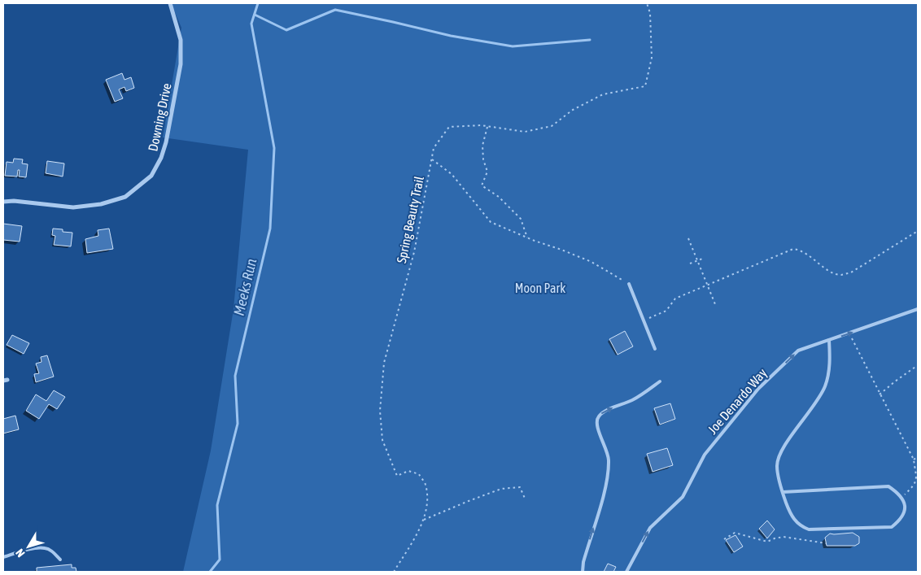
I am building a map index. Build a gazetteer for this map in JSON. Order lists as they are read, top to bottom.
{
  "streets": {
    "street": ["Downing Drive"],
    "lane": ["Joe Denardo Way"],
    "path": ["Spring Beauty Trail"]
  },
  "one_way": ["Joe Denardo Way"],
  "water": ["Meeks Run"],
  "parks": ["Moon Park"],
  "north": "bottom left"
}
